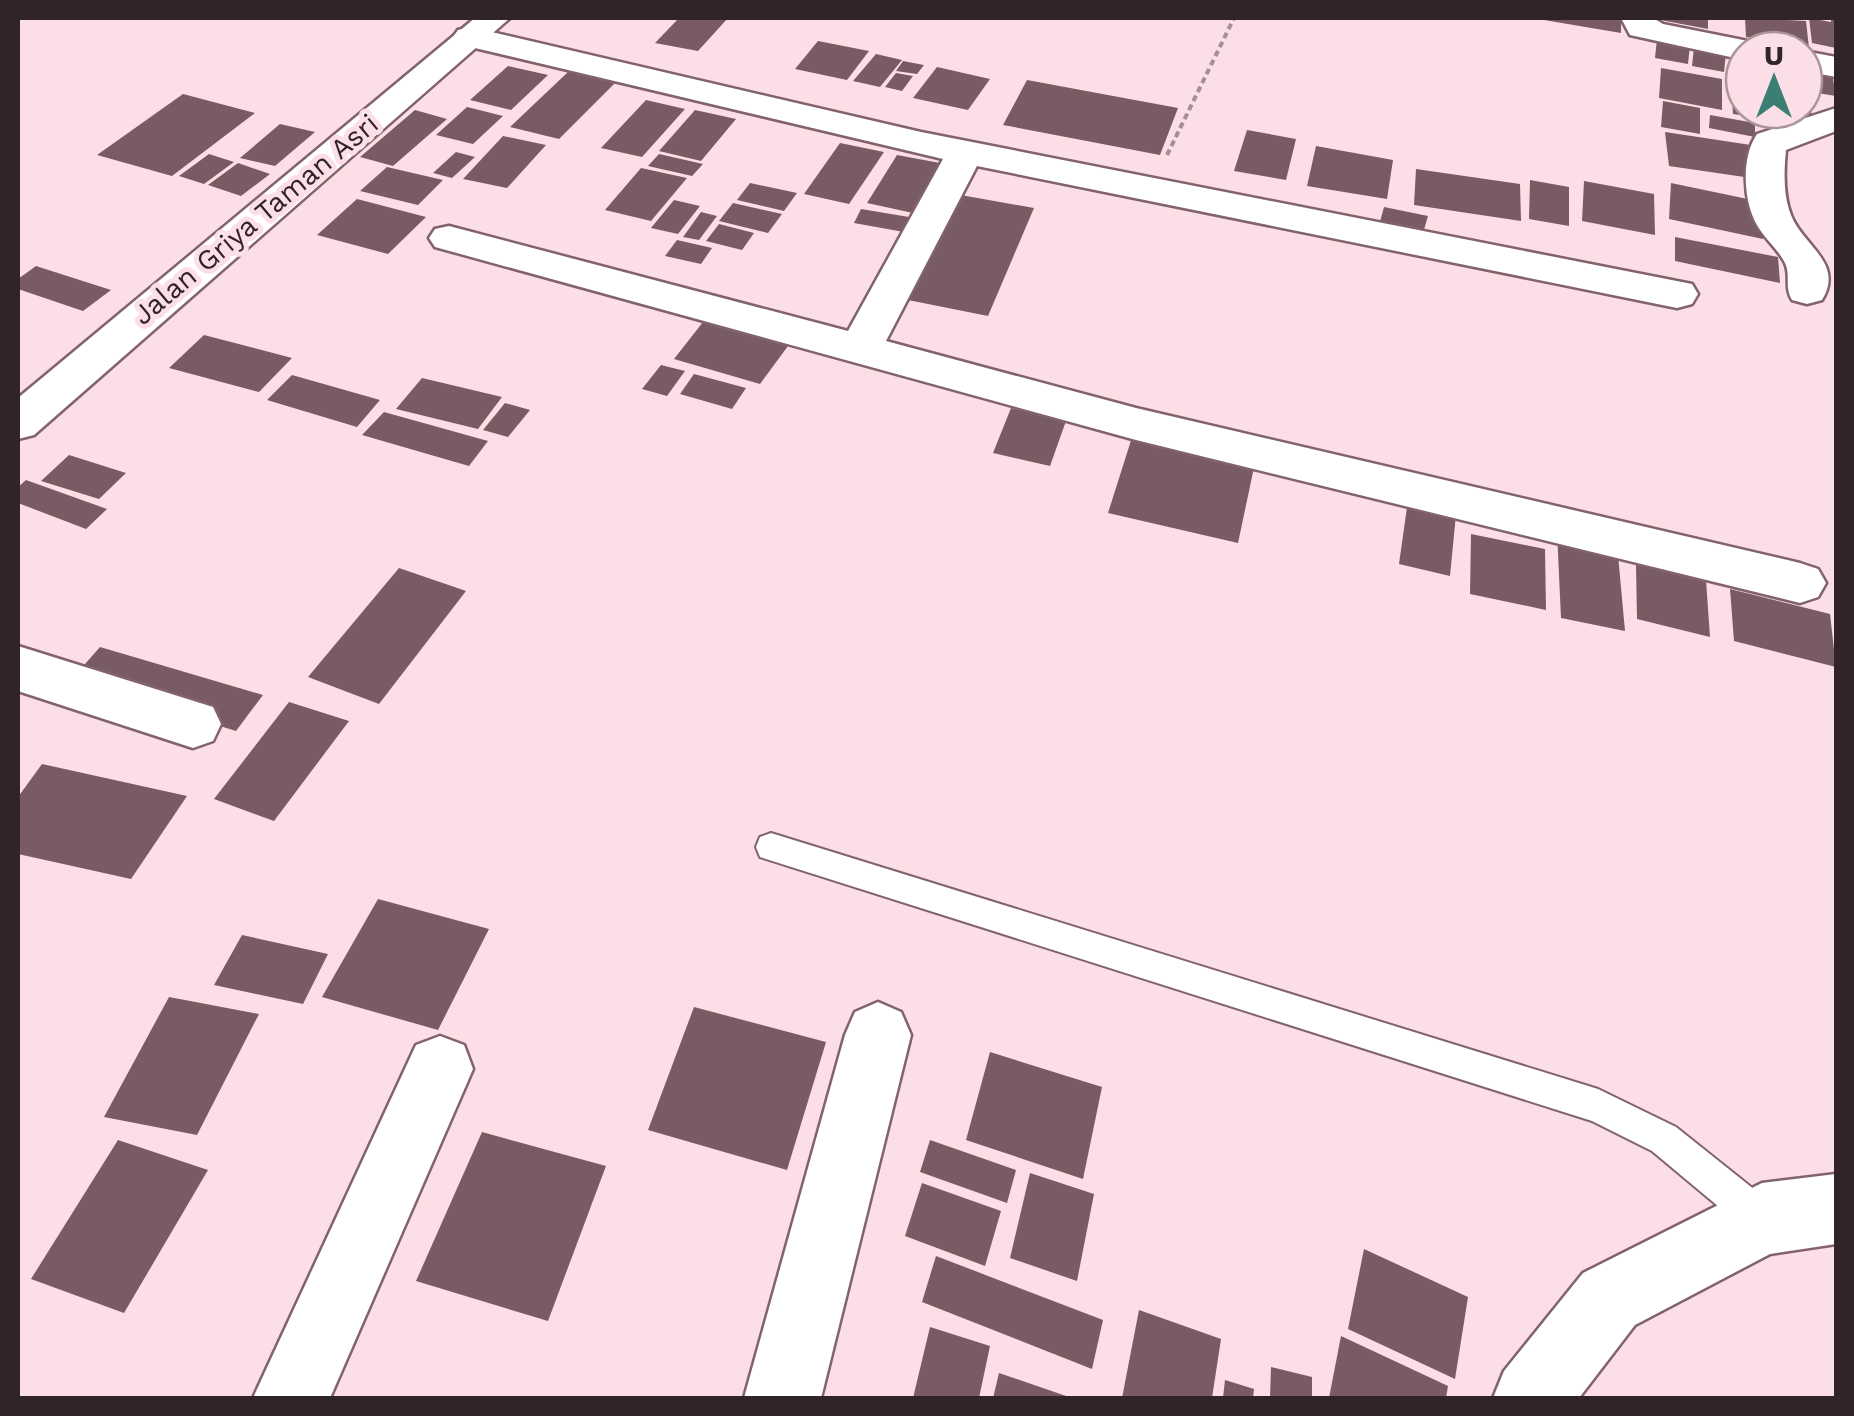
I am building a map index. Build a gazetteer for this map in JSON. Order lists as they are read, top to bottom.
{
  "streets": {
    "street": ["Jalan Griya Taman Asri"]
  },
  "north": "top"
}
